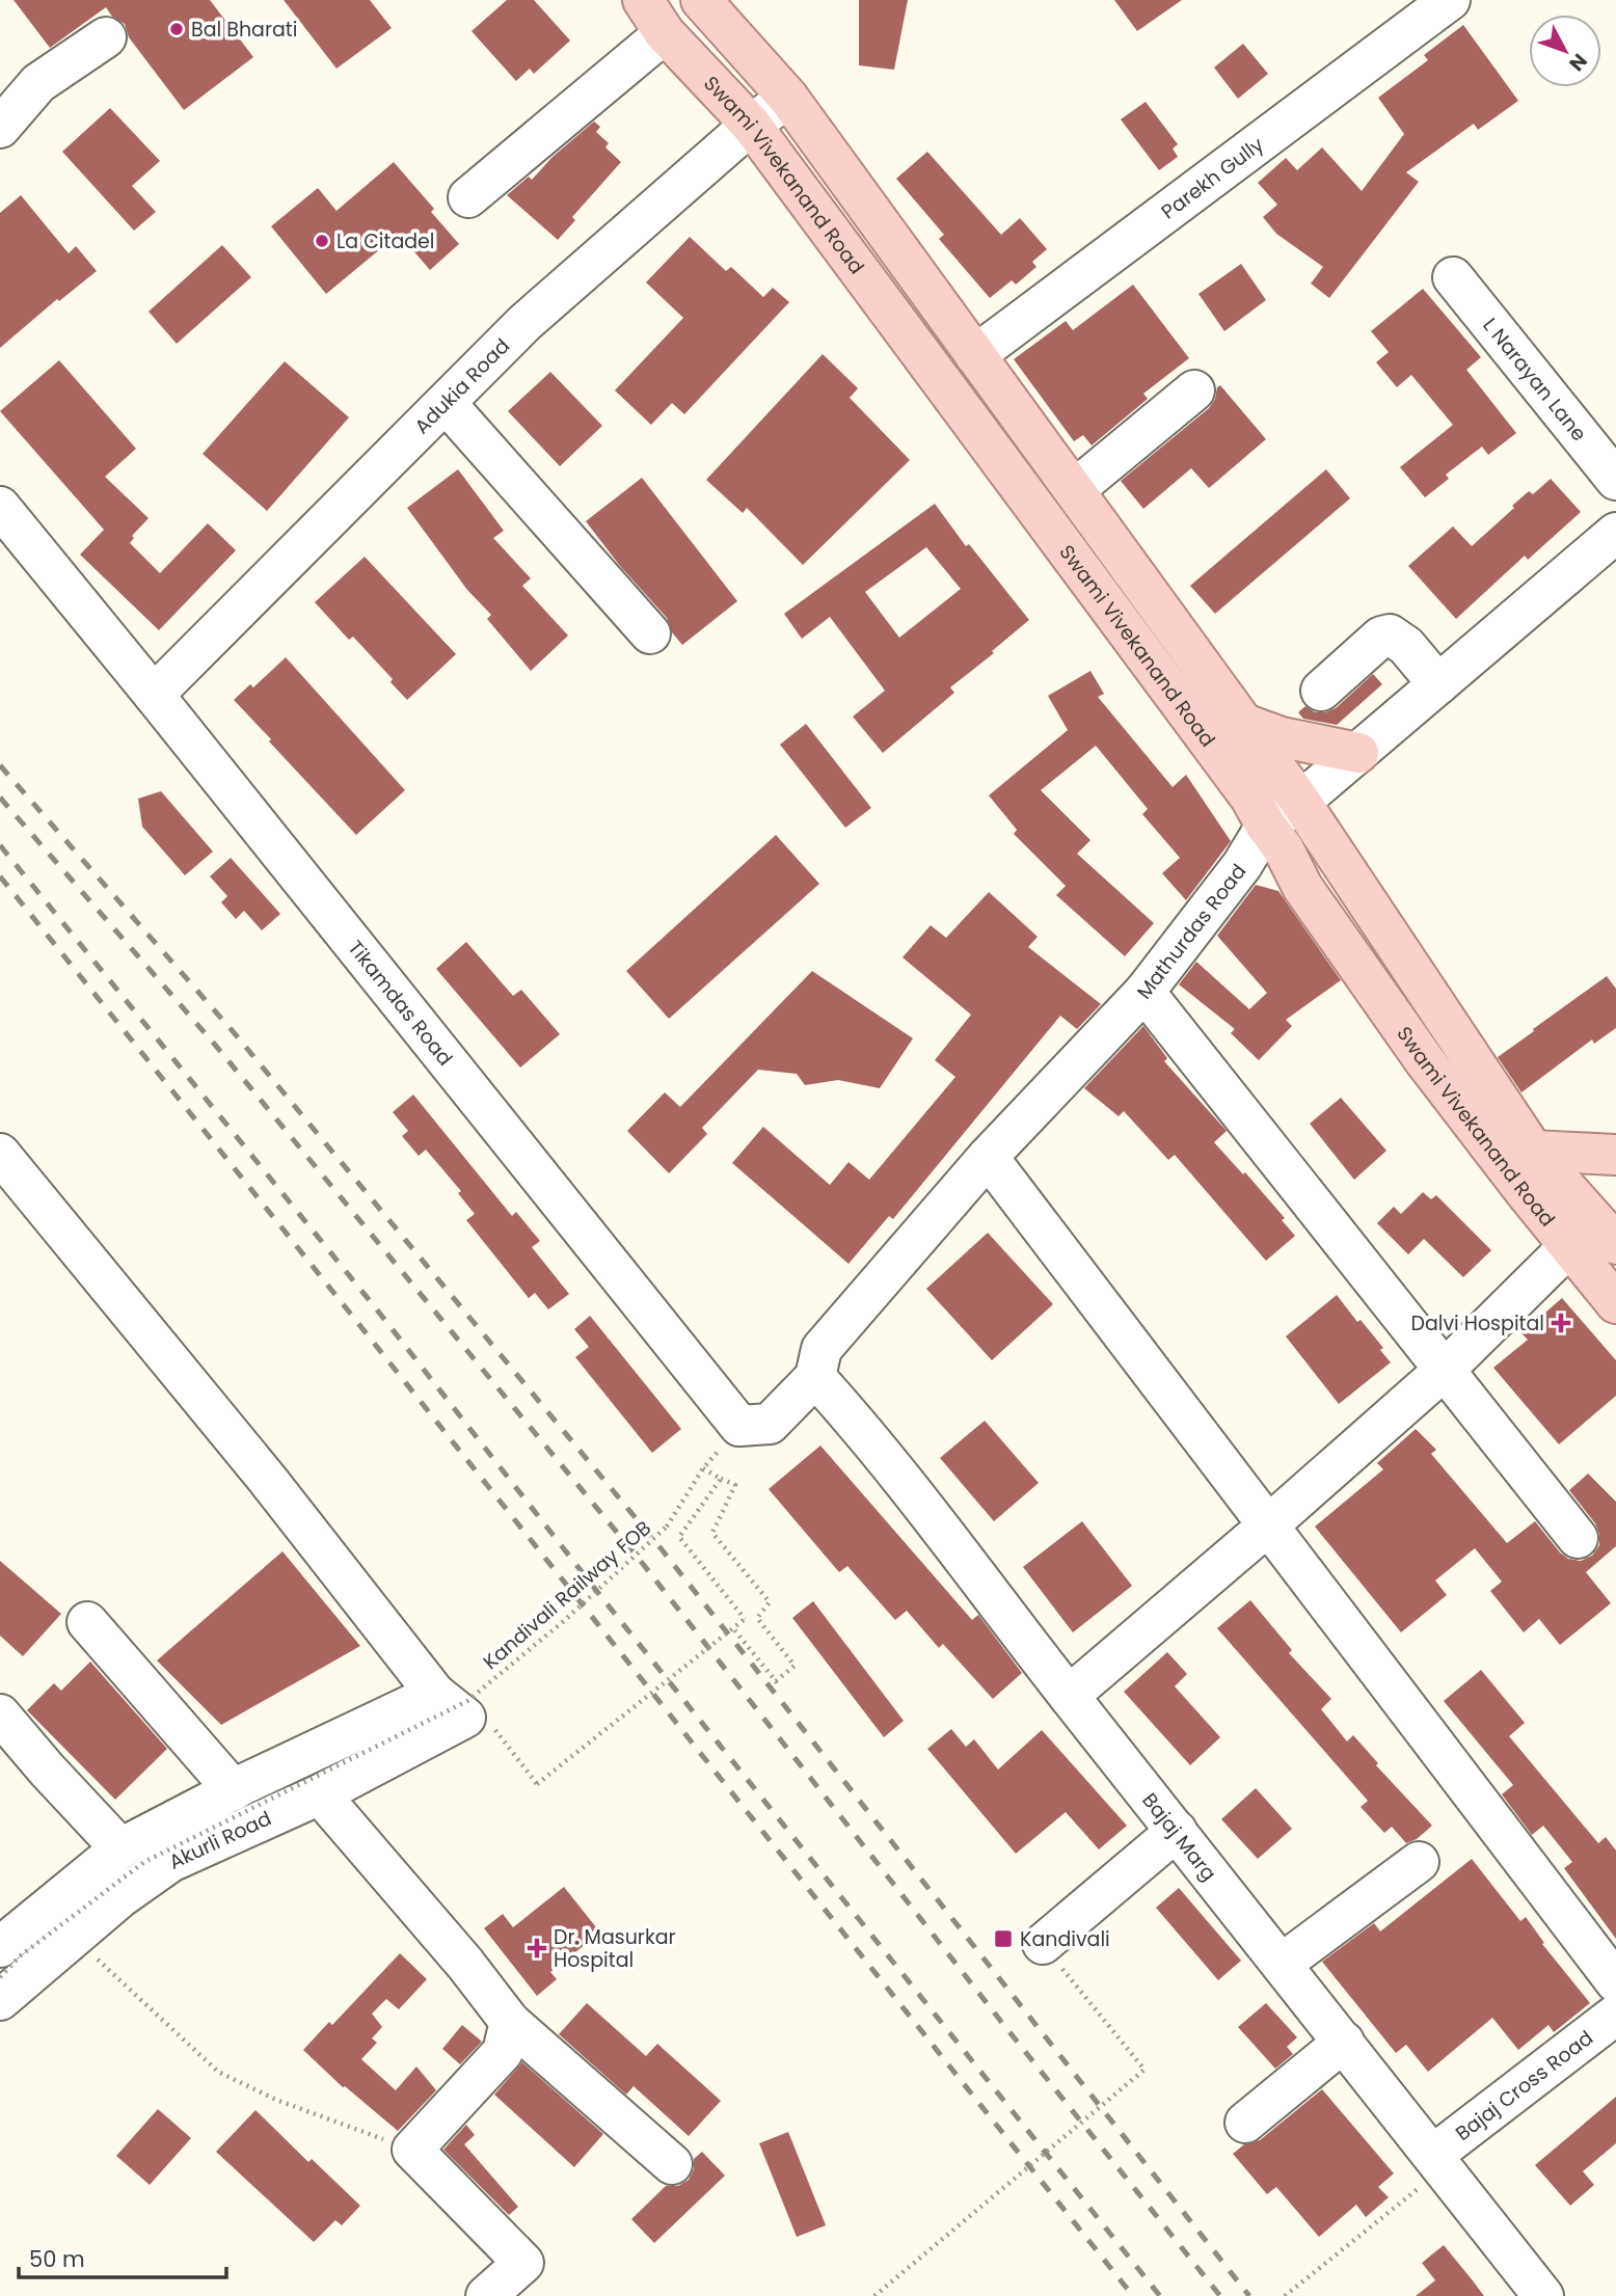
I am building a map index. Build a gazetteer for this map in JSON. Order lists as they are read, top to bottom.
{
  "streets": {
    "main road": ["Swami Vivekanand Road"],
    "street": [
      "Parekh Gully",
      "L Narayan Lane",
      "Adukia Road",
      "Mathurdas Road",
      "Tikamdas Road",
      "Bajaj Marg",
      "Akurli Road",
      "Bajaj Cross Road"
    ],
    "path": ["Kandivali Railway FOB"]
  },
  "crossings": [
    ["Swami Vivekanand Road", "Parekh Gully"],
    ["Swami Vivekanand Road", "Adukia Road"],
    ["Swami Vivekanand Road", "Mathurdas Road"],
    ["Adukia Road", "Tikamdas Road"],
    ["Mathurdas Road", "Tikamdas Road"],
    ["Mathurdas Road", "Bajaj Marg"],
    ["Tikamdas Road", "Bajaj Marg"],
    ["Kandivali Railway FOB", "Akurli Road"],
    ["Bajaj Marg", "Bajaj Cross Road"]
  ],
  "places": {
    "other": ["Bal Bharati", "La Citadel"],
    "health": ["Dalvi Hospital", "Dr. Masurkar Hospital"],
    "transit": ["Kandivali"]
  },
  "scale_bar": "50 m",
  "north": "bottom right"
}
